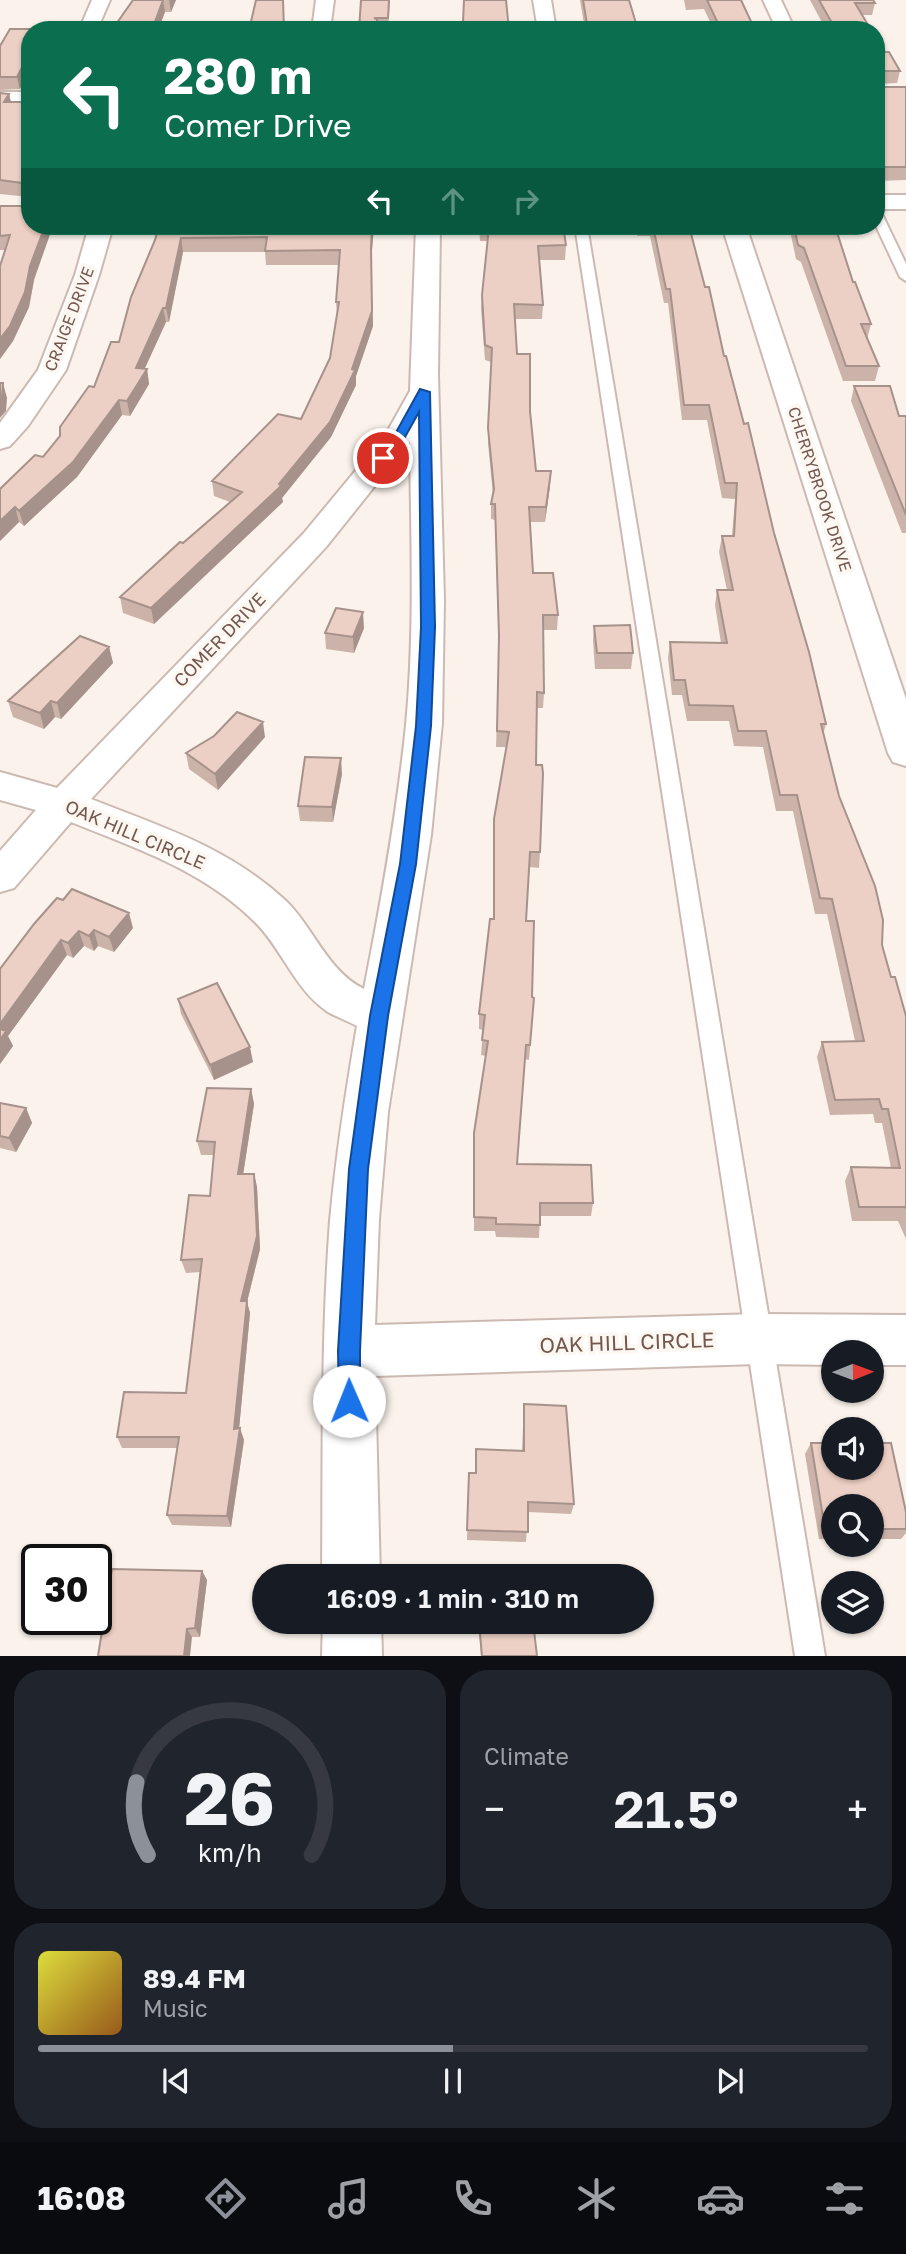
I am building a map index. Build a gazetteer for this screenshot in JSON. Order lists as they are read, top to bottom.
{
  "streets": {
    "street": [
      "CRAIGE DRIVE",
      "CHERRYBROOK DRIVE",
      "COMER DRIVE",
      "OAK HILL CIRCLE"
    ]
  },
  "crossings": [
    ["COMER DRIVE", "OAK HILL CIRCLE"]
  ],
  "north": "right",
  "page": {
    "turn": ["280 m", "Comer Drive"],
    "limit": "30",
    "trip": "16:09 · 1 min · 310 m",
    "tile": "Climate",
    "heat": ["−", "21.5°", "+"],
    "song": ["89.4 FM", "Music"],
    "tabs": "16:08",
    "gauge": ["26", "km/h"]
  }
}
